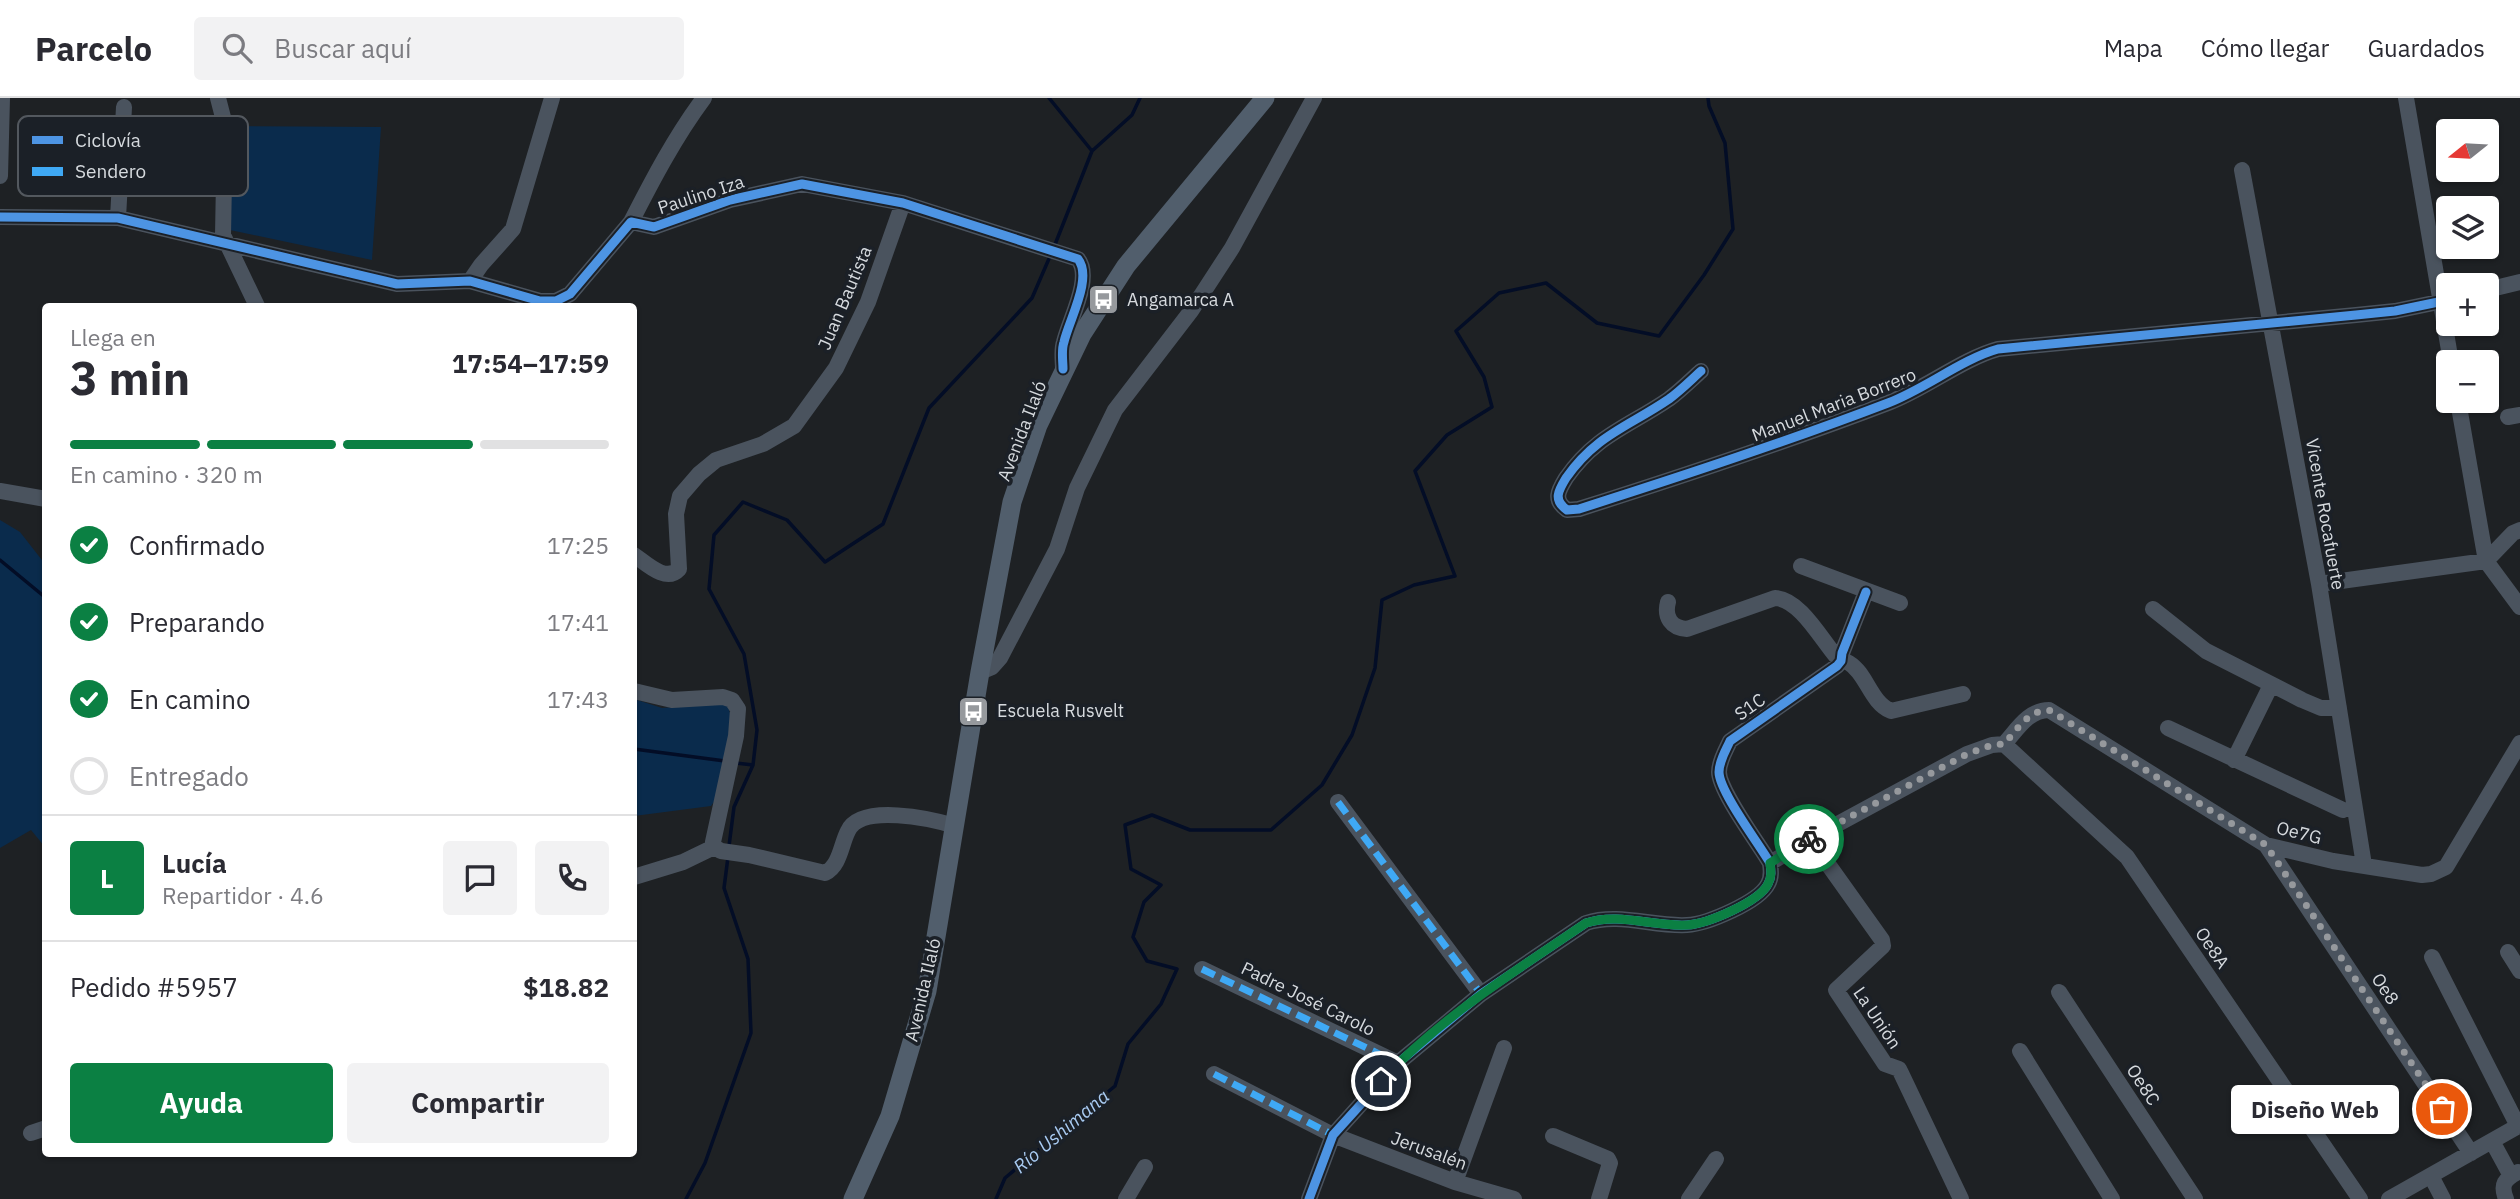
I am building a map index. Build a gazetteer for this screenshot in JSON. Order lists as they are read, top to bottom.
{
  "streets": {
    "main road": ["Avenida Ilaló"],
    "street": [
      "Paulino Iza",
      "Juan Bautista",
      "Manuel Maria Borrero",
      "Vicente Rocafuerte",
      "S1C",
      "Oe7G",
      "Oe8A",
      "Oe8",
      "Padre José Carolo",
      "La Unión",
      "Oe8C",
      "Jerusalén"
    ]
  },
  "crossings": [
    ["Paulino Iza", "Juan Bautista"],
    ["Paulino Iza", "Avenida Ilaló"],
    ["Manuel Maria Borrero", "Vicente Rocafuerte"],
    ["Vicente Rocafuerte", "Oe7G"],
    ["Oe7G", "Oe8A"],
    ["Oe7G", "Oe8"]
  ],
  "water": ["Río Ushimana"],
  "places": {
    "bus stop": ["Angamarca A", "Escuela Rusvelt"],
    "other": ["Diseño Web"]
  },
  "legend": ["Ciclovía", "Sendero"],
  "north": "left",
  "page": {
    "header": "Parcelo",
    "search": "Buscar aquí",
    "nav": ["Mapa", "Cómo llegar", "Guardados"],
    "map_buttons": ["+", "−"],
    "heading": ["3 min", "Llega en", "17:54–17:59"],
    "panel": [
      "Lucía",
      "Repartidor · 4.6",
      "Pedido #5957",
      "$18.82"
    ],
    "bar": "En camino · 320 m",
    "list": [
      ["Confirmado", "17:25"],
      ["Preparando", "17:41"],
      ["En camino", "17:43"],
      "Entregado"
    ],
    "round": "L",
    "buttons": ["Ayuda", "Compartir"],
    "bubble": "Diseño Web"
  }
}
